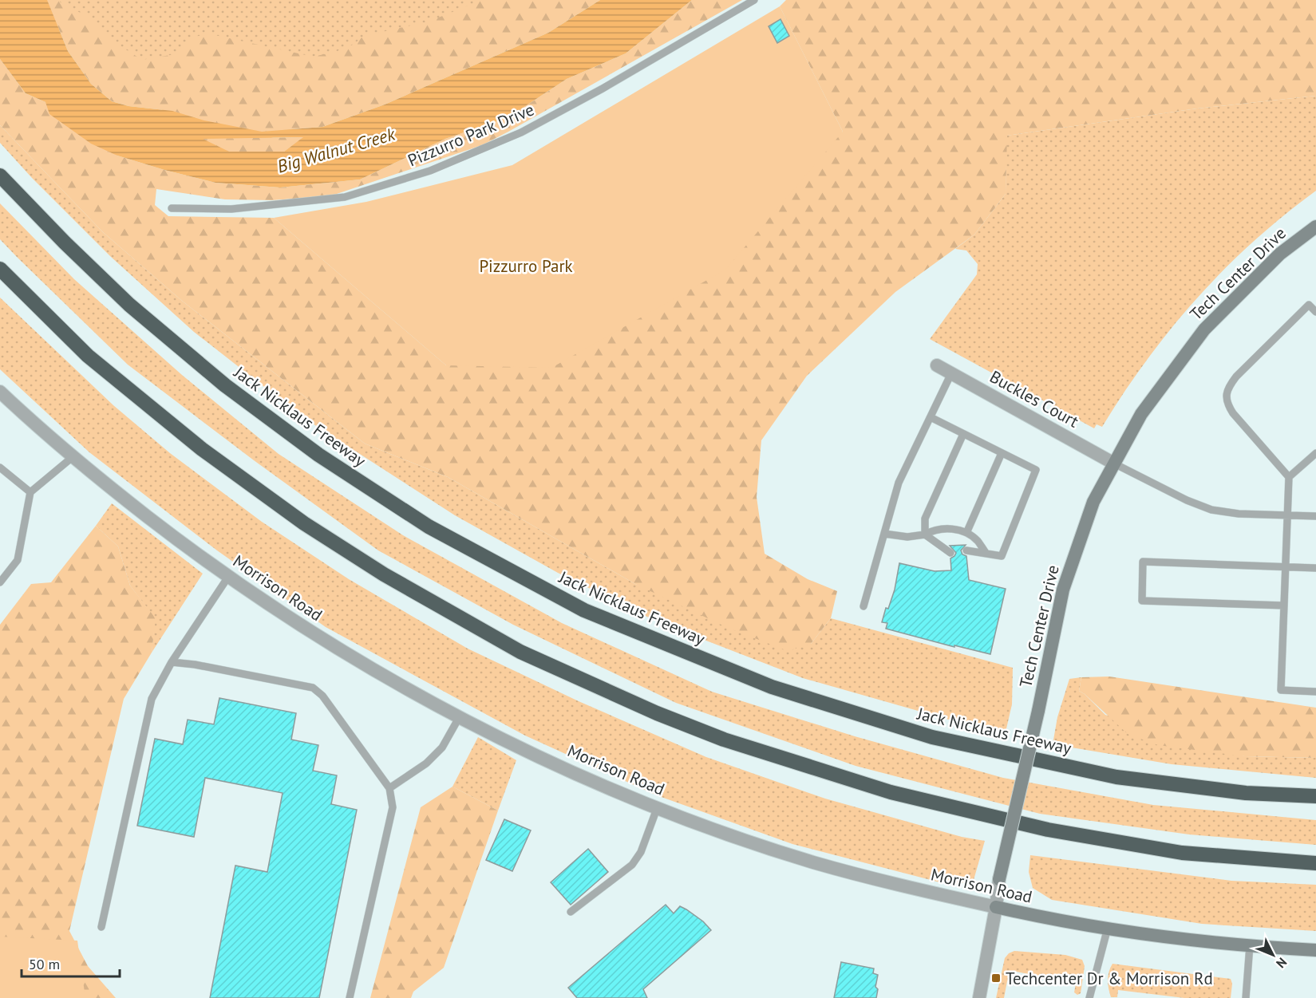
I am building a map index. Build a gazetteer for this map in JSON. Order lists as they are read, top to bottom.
{
  "streets": {
    "highway": ["Jack Nicklaus Freeway"],
    "main road": ["Tech Center Drive", "Morrison Road"],
    "street": ["Buckles Court"],
    "lane": ["Pizzurro Park Drive"]
  },
  "crossings": [
    ["Tech Center Drive", "Buckles Court"],
    ["Tech Center Drive", "Morrison Road"]
  ],
  "water": ["Big Walnut Creek"],
  "parks": ["Pizzurro Park"],
  "places": {
    "transit": ["Techcenter Dr & Morrison Rd"]
  },
  "scale_bar": "50 m",
  "north": "bottom right"
}
